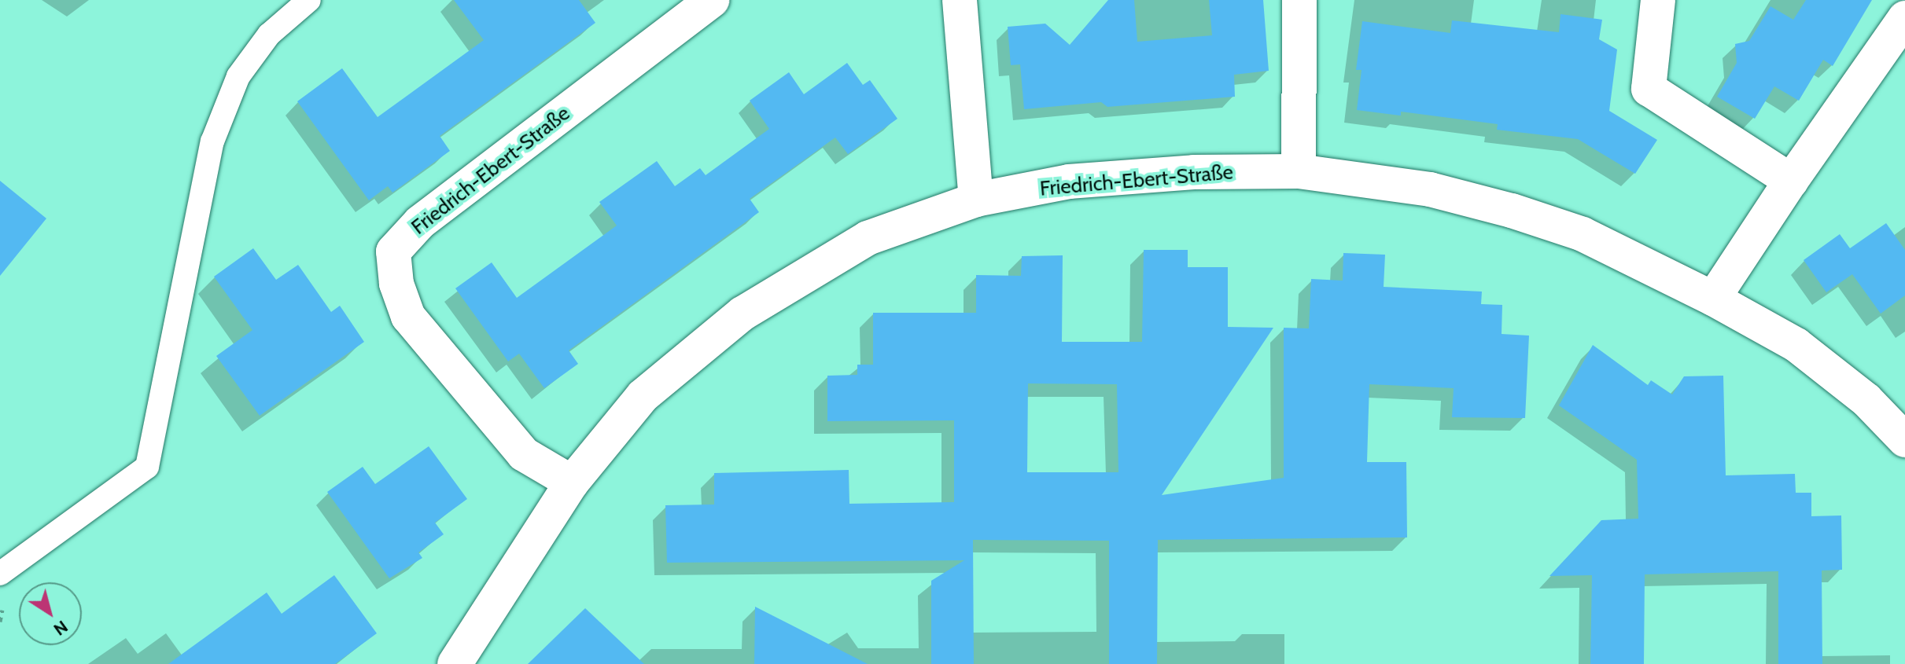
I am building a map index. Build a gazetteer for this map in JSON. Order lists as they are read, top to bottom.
{
  "streets": {
    "street": ["Friedrich-Ebert-Straße"]
  },
  "north": "bottom right"
}
